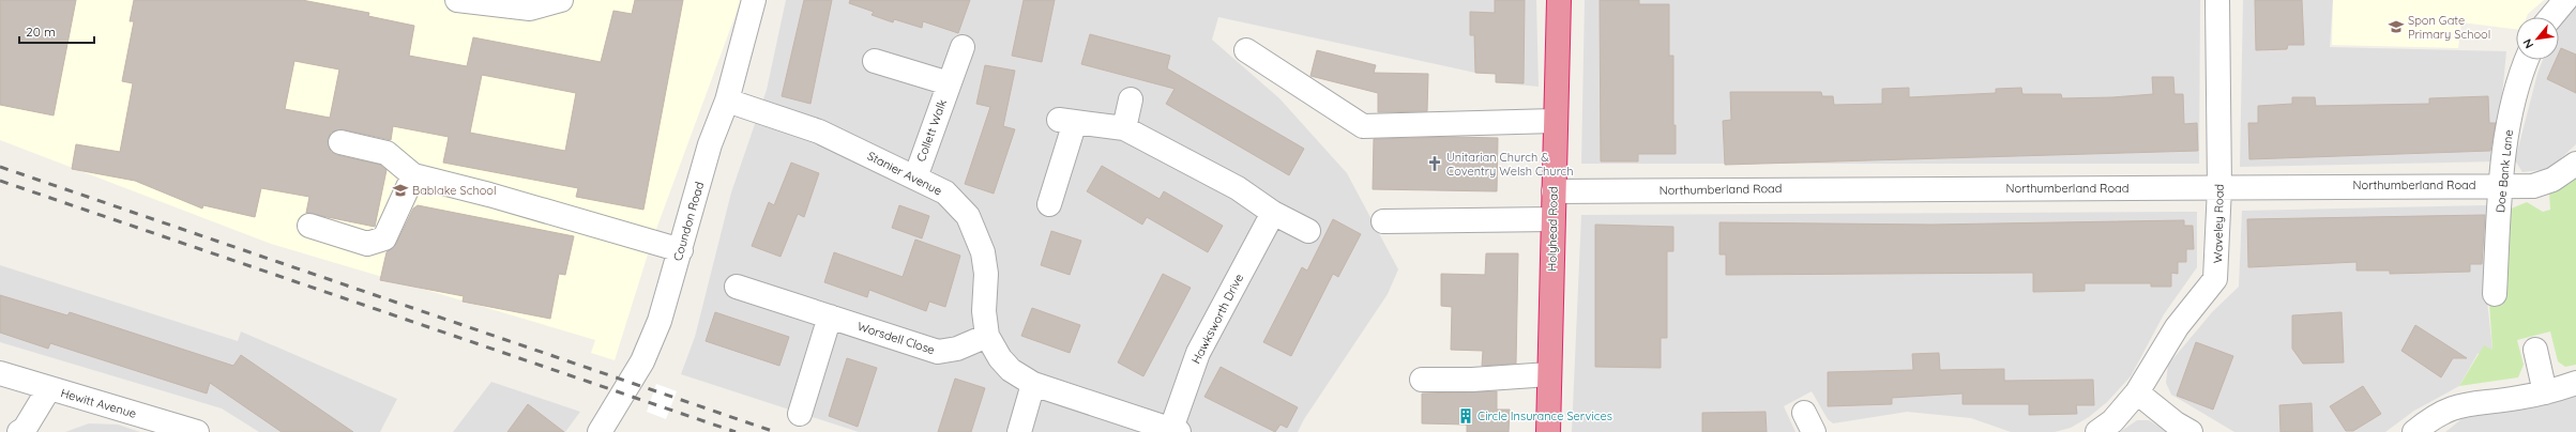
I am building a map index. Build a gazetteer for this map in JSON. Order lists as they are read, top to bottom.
{
  "streets": {
    "highway": ["Holyhead Road"],
    "street": [
      "Collett Walk",
      "Doe Bank Lane",
      "Stanier Avenue",
      "Northumberland Road",
      "Coundon Road",
      "Waveley Road",
      "Hawksworth Drive",
      "Worsdell Close",
      "Hewitt Avenue"
    ]
  },
  "crossings": [
    ["Collett Walk", "Stanier Avenue"],
    ["Doe Bank Lane", "Northumberland Road"],
    ["Stanier Avenue", "Coundon Road"],
    ["Stanier Avenue", "Hawksworth Drive"],
    ["Stanier Avenue", "Worsdell Close"],
    ["Northumberland Road", "Waveley Road"],
    ["Northumberland Road", "Holyhead Road"]
  ],
  "places": {
    "school or university": ["Spon Gate Primary School", "Bablake School"],
    "church": ["Unitarian Church & Coventry Welsh Church"],
    "building": ["Circle Insurance Services"]
  },
  "scale_bar": "20 m",
  "north": "bottom left"
}
